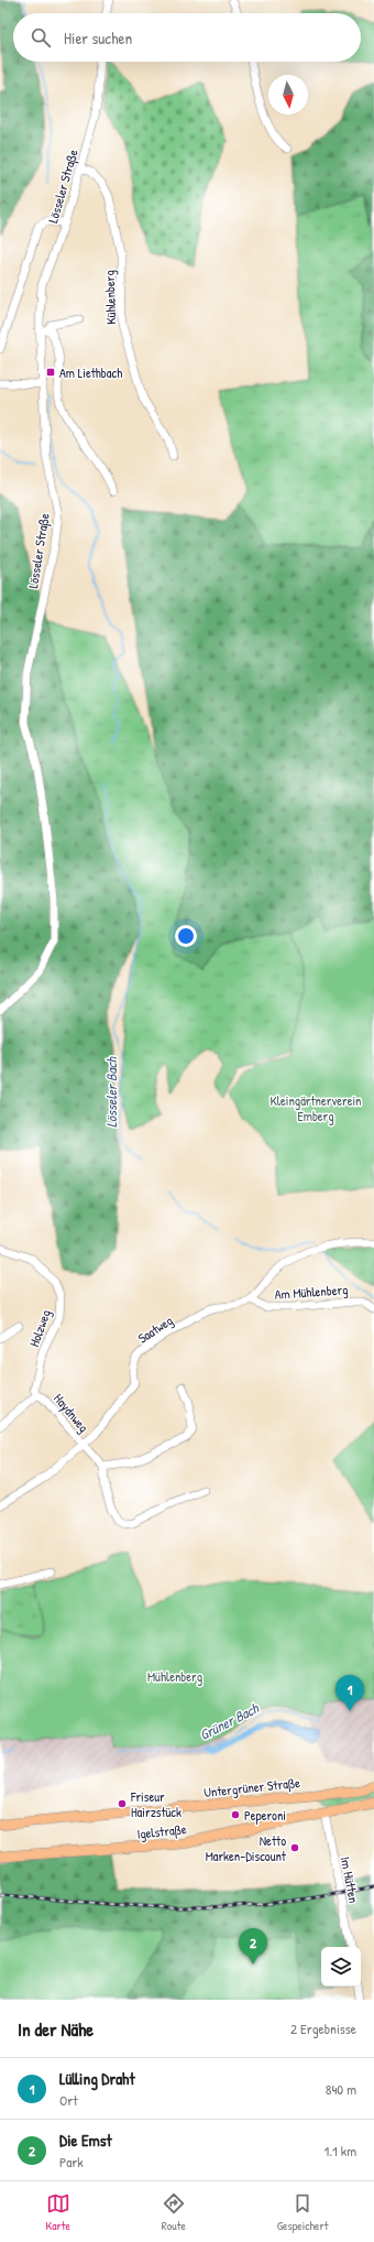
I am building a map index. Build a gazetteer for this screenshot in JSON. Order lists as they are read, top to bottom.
{
  "streets": {
    "main road": ["Untergrüner Straße", "Igelstraße"],
    "street": [
      "Lösseler Straße",
      "Kühlenberg",
      "Am Mühlenberg",
      "Holzweg",
      "Saatweg",
      "Haydnweg",
      "Im Hütten"
    ]
  },
  "crossings": [
    ["Lösseler Straße", "Kühlenberg"],
    ["Am Mühlenberg", "Saatweg"],
    ["Holzweg", "Haydnweg"],
    ["Saatweg", "Haydnweg"],
    ["Igelstraße", "Im Hütten"]
  ],
  "water": ["Lösseler Bach", "Grüner Bach"],
  "parks": ["Kleingärtnerverein Emberg", "Mühlenberg"],
  "places": {
    "transit": ["Am Liethbach"],
    "other": ["Friseur Hairzstück", "Peperoni", "Netto Marken-Discount"]
  },
  "north": "bottom",
  "page": {
    "search": "Hier suchen",
    "pins": ["1", "2"],
    "heading": ["In der Nähe", "2 Ergebnisse"],
    "list": [
      {
        "mark": "1",
        "name": "Lülling Draht",
        "note": "Ort",
        "value": "840 m"
      },
      {
        "mark": "2",
        "name": "Die Emst",
        "note": "Park",
        "value": "1.1 km"
      }
    ],
    "nav": ["Karte", "Route", "Gespeichert"]
  }
}
